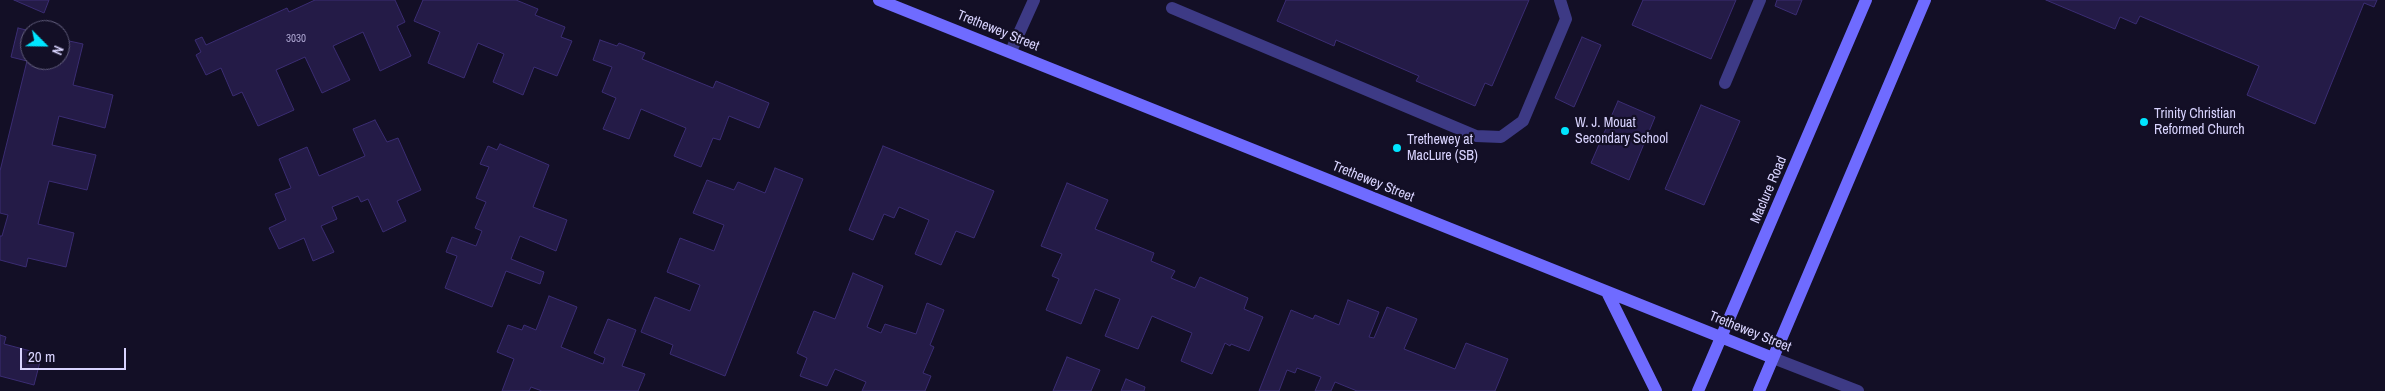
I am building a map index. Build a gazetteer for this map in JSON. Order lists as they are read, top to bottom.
{
  "streets": {
    "main road": ["Trethewey Street", "Maclure Road"]
  },
  "crossings": [
    ["Trethewey Street", "Maclure Road"]
  ],
  "places": ["Trinity Christian Reformed Church", "W. J. Mouat Secondary School", "Trethewey at MacLure (SB)"],
  "house_numbers": ["3030"],
  "scale_bar": "20 m",
  "north": "bottom right"
}
